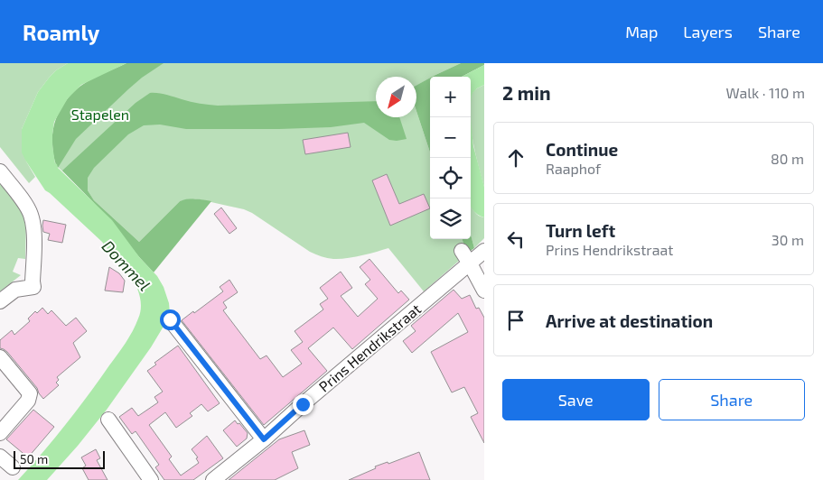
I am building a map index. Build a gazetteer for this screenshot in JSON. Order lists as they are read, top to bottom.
{
  "streets": {
    "street": ["Prins Hendrikstraat"]
  },
  "water": ["Dommel"],
  "parks": ["Stapelen"],
  "scale_bar": "50 m",
  "north": "bottom left",
  "page": {
    "header": "Roamly",
    "nav": ["Map", "Layers", "Share"],
    "heading": ["2 min", "Walk · 110 m"],
    "map_buttons": ["+", "−"],
    "list": [
      ["Continue", "Raaphof", "80 m"],
      ["Turn left", "Prins Hendrikstraat", "30 m"],
      "Arrive at destination"
    ],
    "buttons": ["Save", "Share"],
    "scale": "50 m"
  }
}
